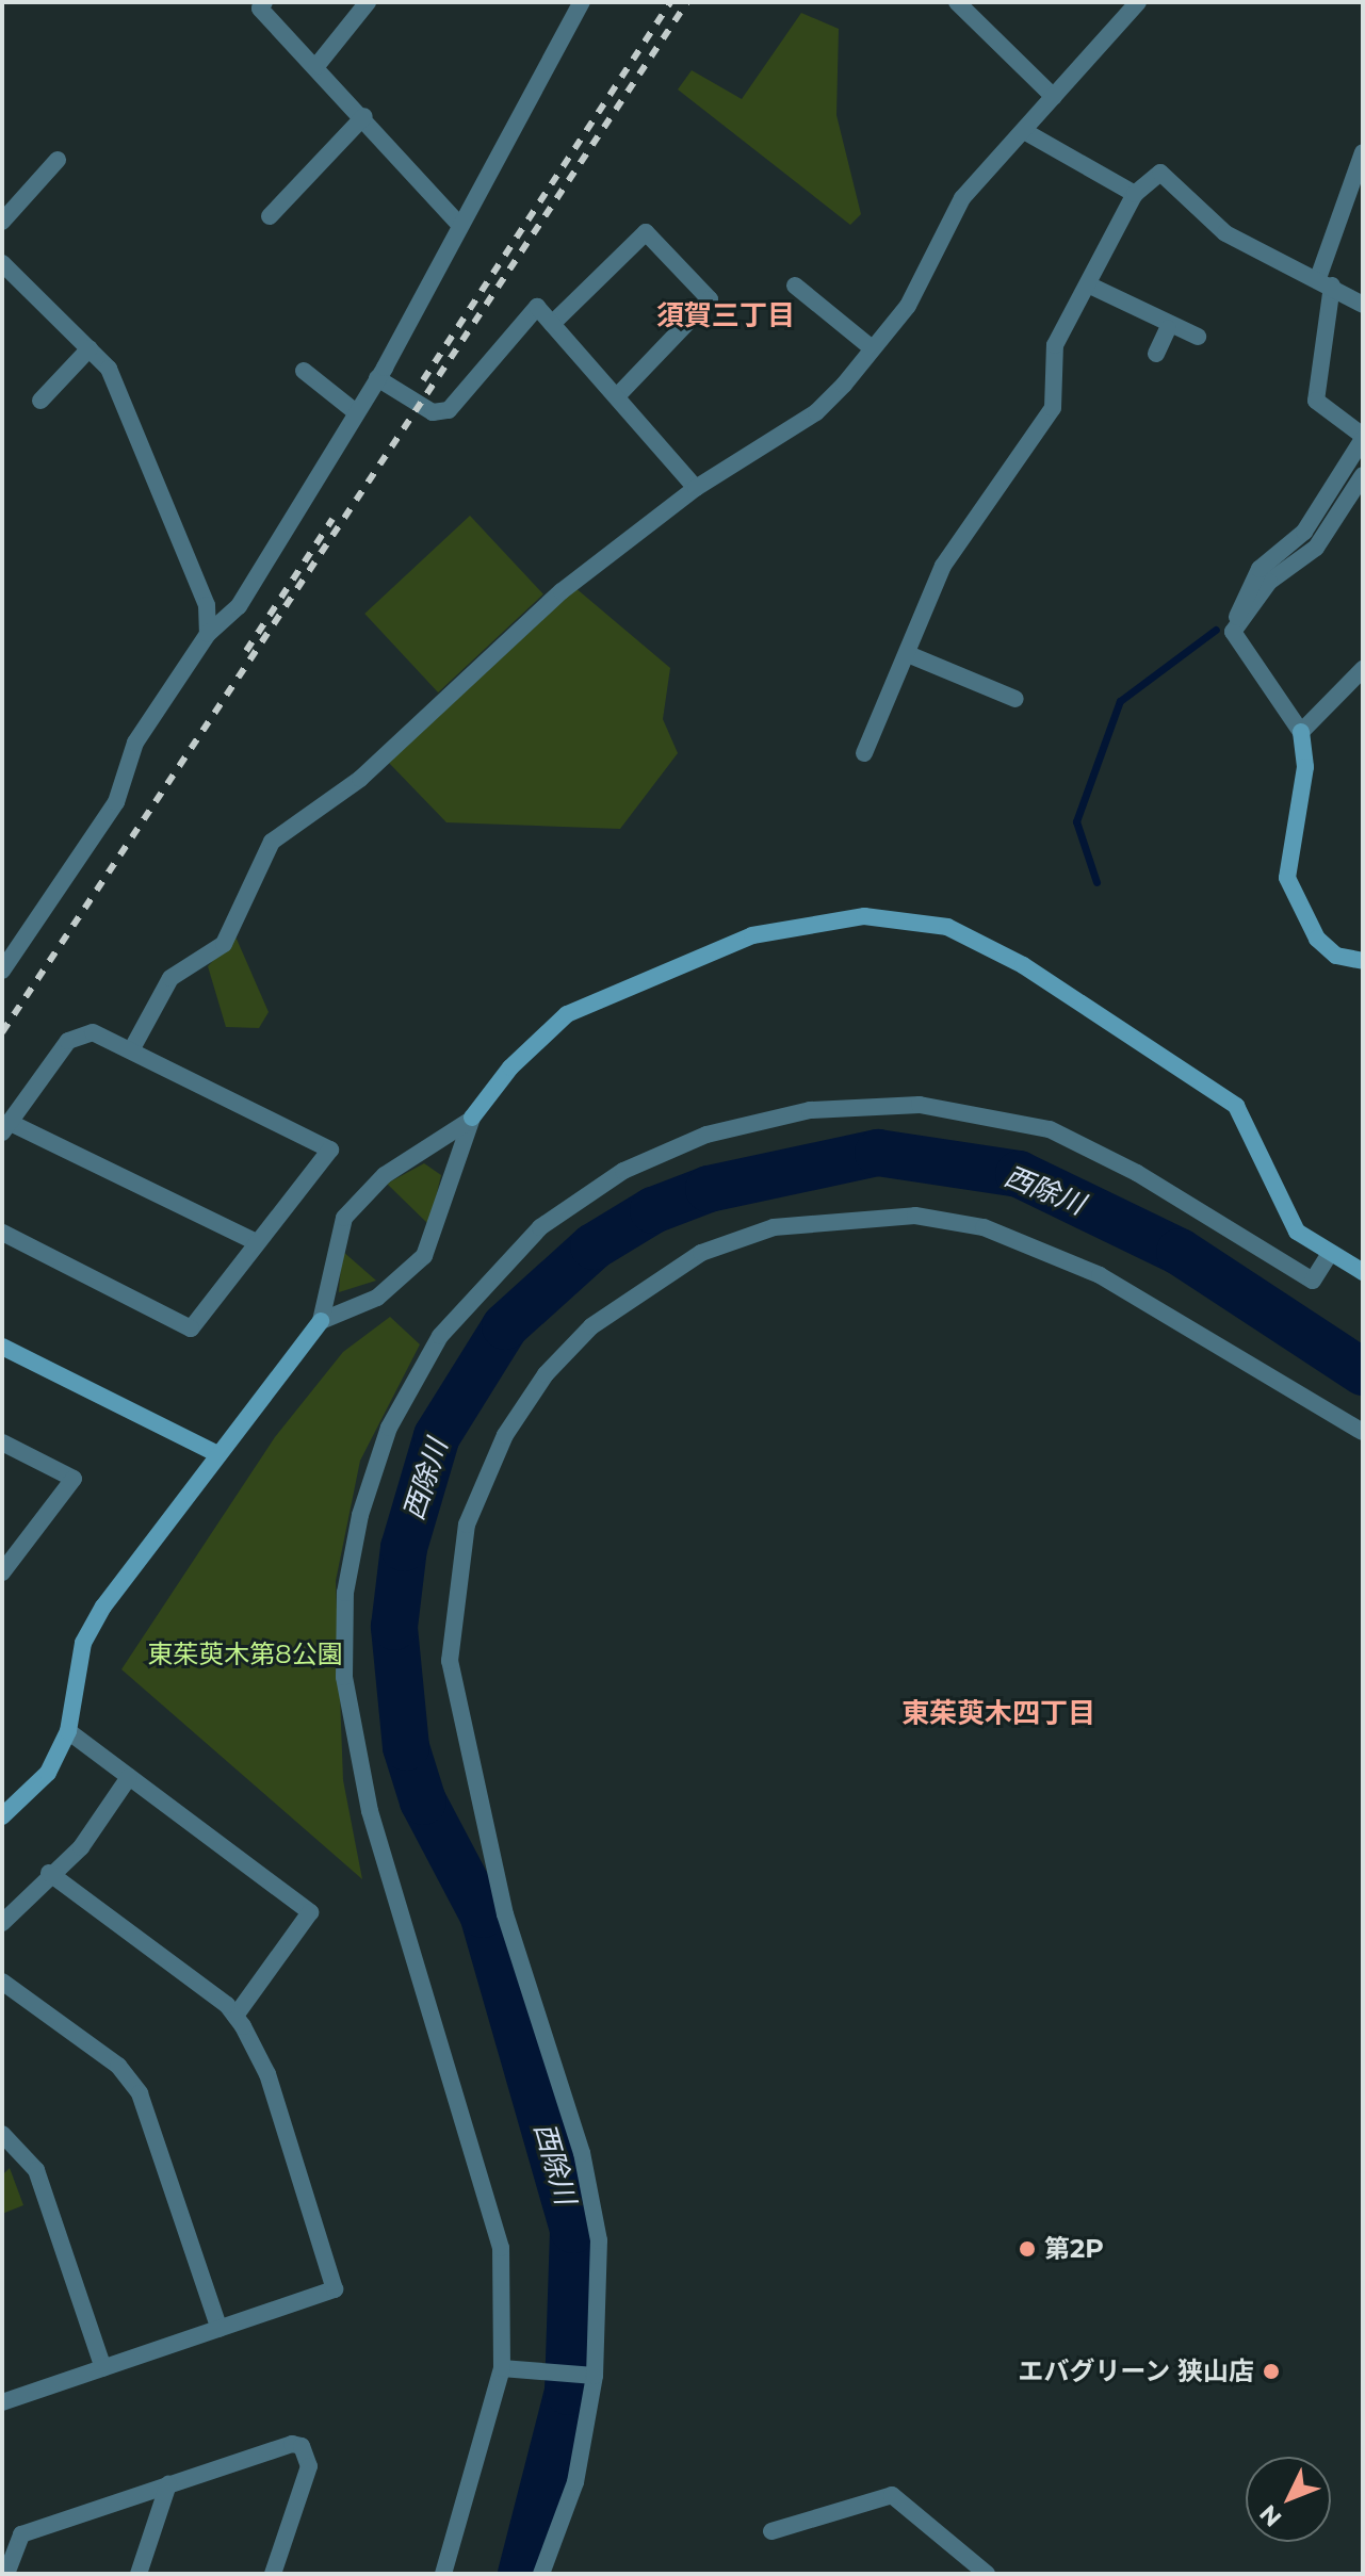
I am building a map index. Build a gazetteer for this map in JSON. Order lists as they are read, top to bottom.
{
  "districts": ["須賀三丁目", "東茱萸木四丁目"],
  "water": ["西除川"],
  "parks": ["東茱萸木第8公園"],
  "places": ["第2P", "エバグリーン 狭山店"],
  "north": "bottom left"
}
